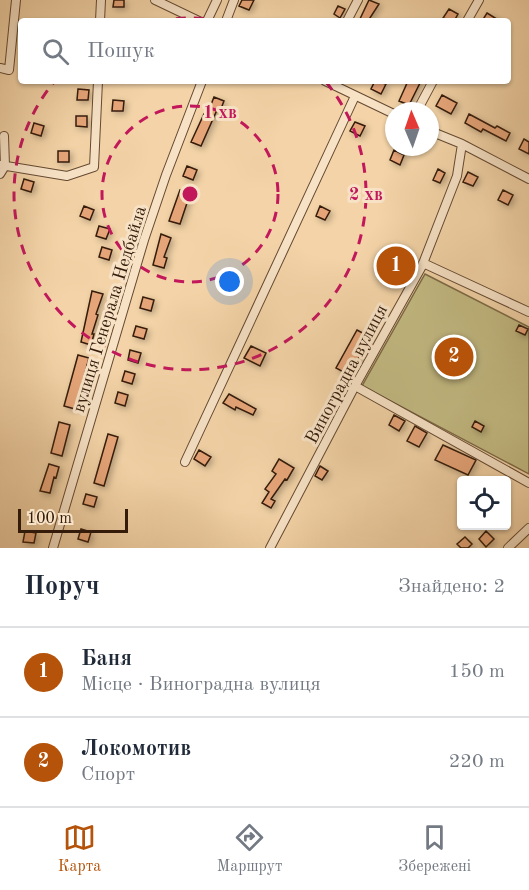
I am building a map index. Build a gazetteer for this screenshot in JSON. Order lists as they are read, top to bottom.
{
  "streets": {
    "street": ["вулиця Генерала Недбайла", "Виноградна вулиця"]
  },
  "scale_bar": "100 m",
  "north": "top",
  "page": {
    "search": "Пошук",
    "pins": ["1", "2"],
    "scale": "100 m",
    "heading": ["Поруч", "Знайдено: 2"],
    "list": [
      {
        "mark": "1",
        "name": "Баня",
        "note": "Місце · Виноградна вулиця",
        "value": "150 m"
      },
      {
        "mark": "2",
        "name": "Локомотив",
        "note": "Спорт",
        "value": "220 m"
      }
    ],
    "nav": ["Карта", "Маршрут", "Збережені"]
  },
  "rings": ["1 хв", "2 хв"]
}
